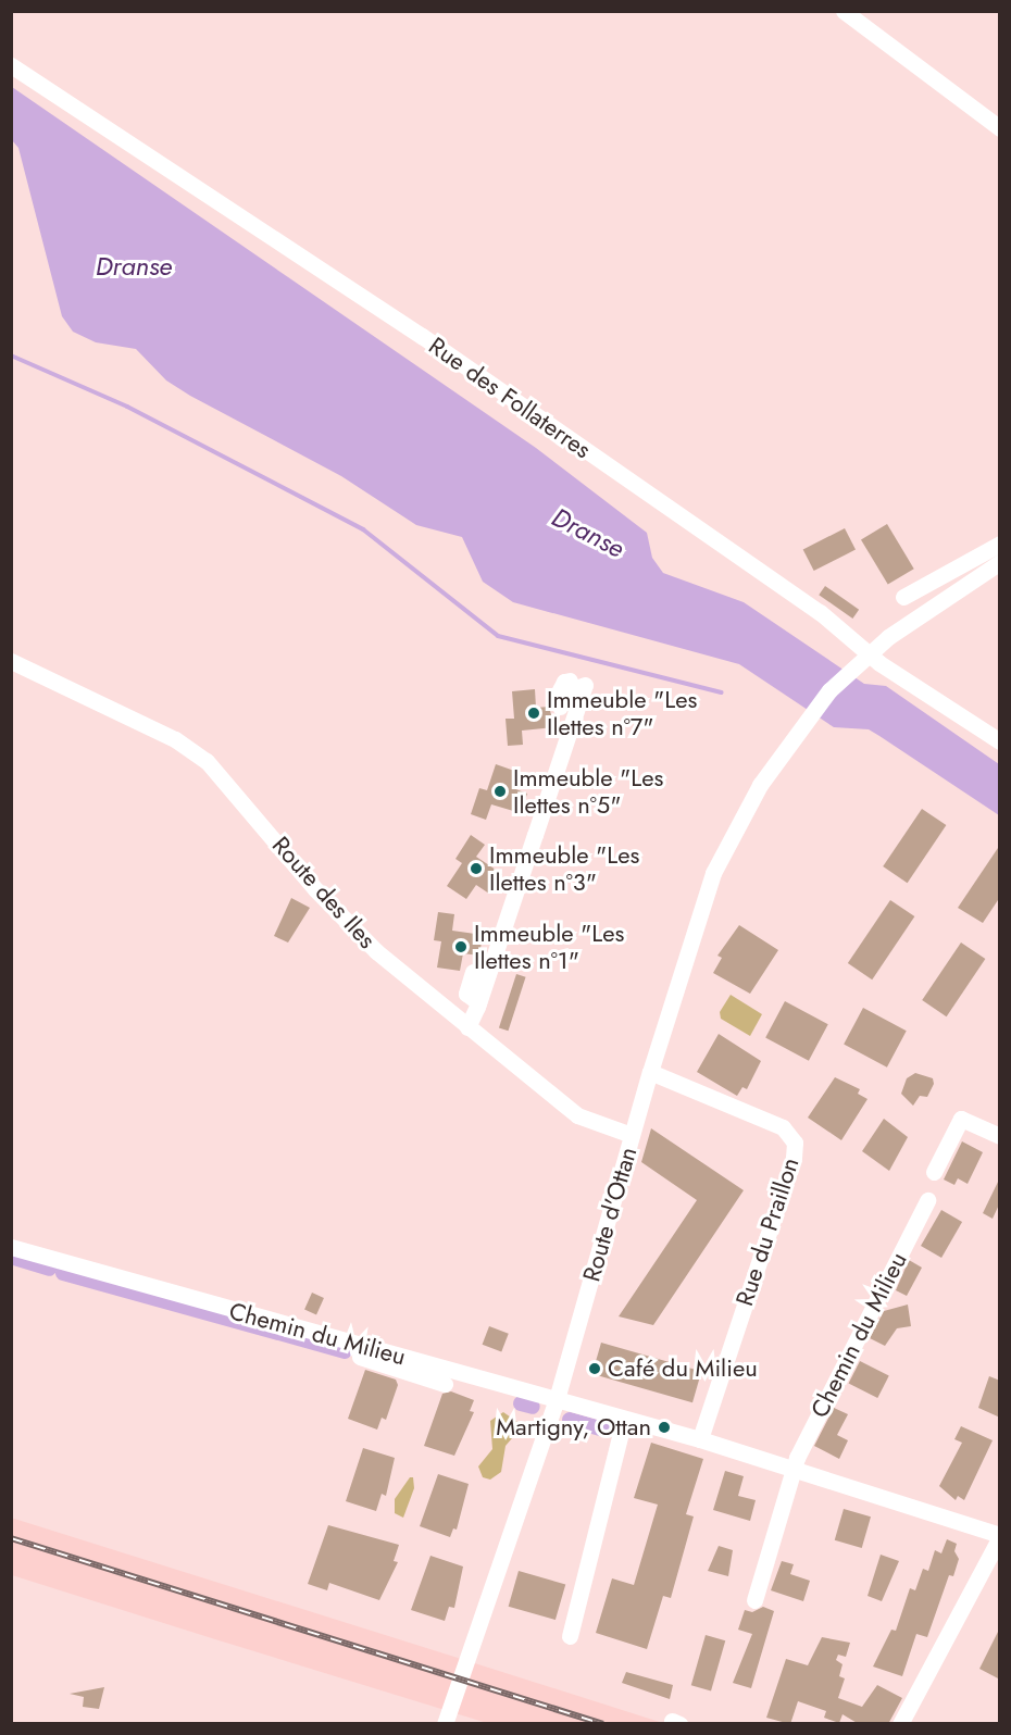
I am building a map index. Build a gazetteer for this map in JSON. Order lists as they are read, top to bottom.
{
  "streets": {
    "street": [
      "Rue des Follaterres",
      "Route des Iles",
      "Route d'Ottan",
      "Rue du Praillon",
      "Chemin du Milieu"
    ]
  },
  "crossings": [
    ["Route des Iles", "Route d'Ottan"],
    ["Route d'Ottan", "Rue du Praillon"],
    ["Route d'Ottan", "Chemin du Milieu"],
    ["Rue du Praillon", "Chemin du Milieu"]
  ],
  "water": ["Dranse"],
  "places": [
    "Immeuble \"Les Ilettes n°7\"",
    "Immeuble \"Les Ilettes n°5\"",
    "Immeuble \"Les Ilettes n°3\"",
    "Immeuble \"Les Ilettes n°1\"",
    "Café du Milieu",
    "Martigny, Ottan"
  ]
}
